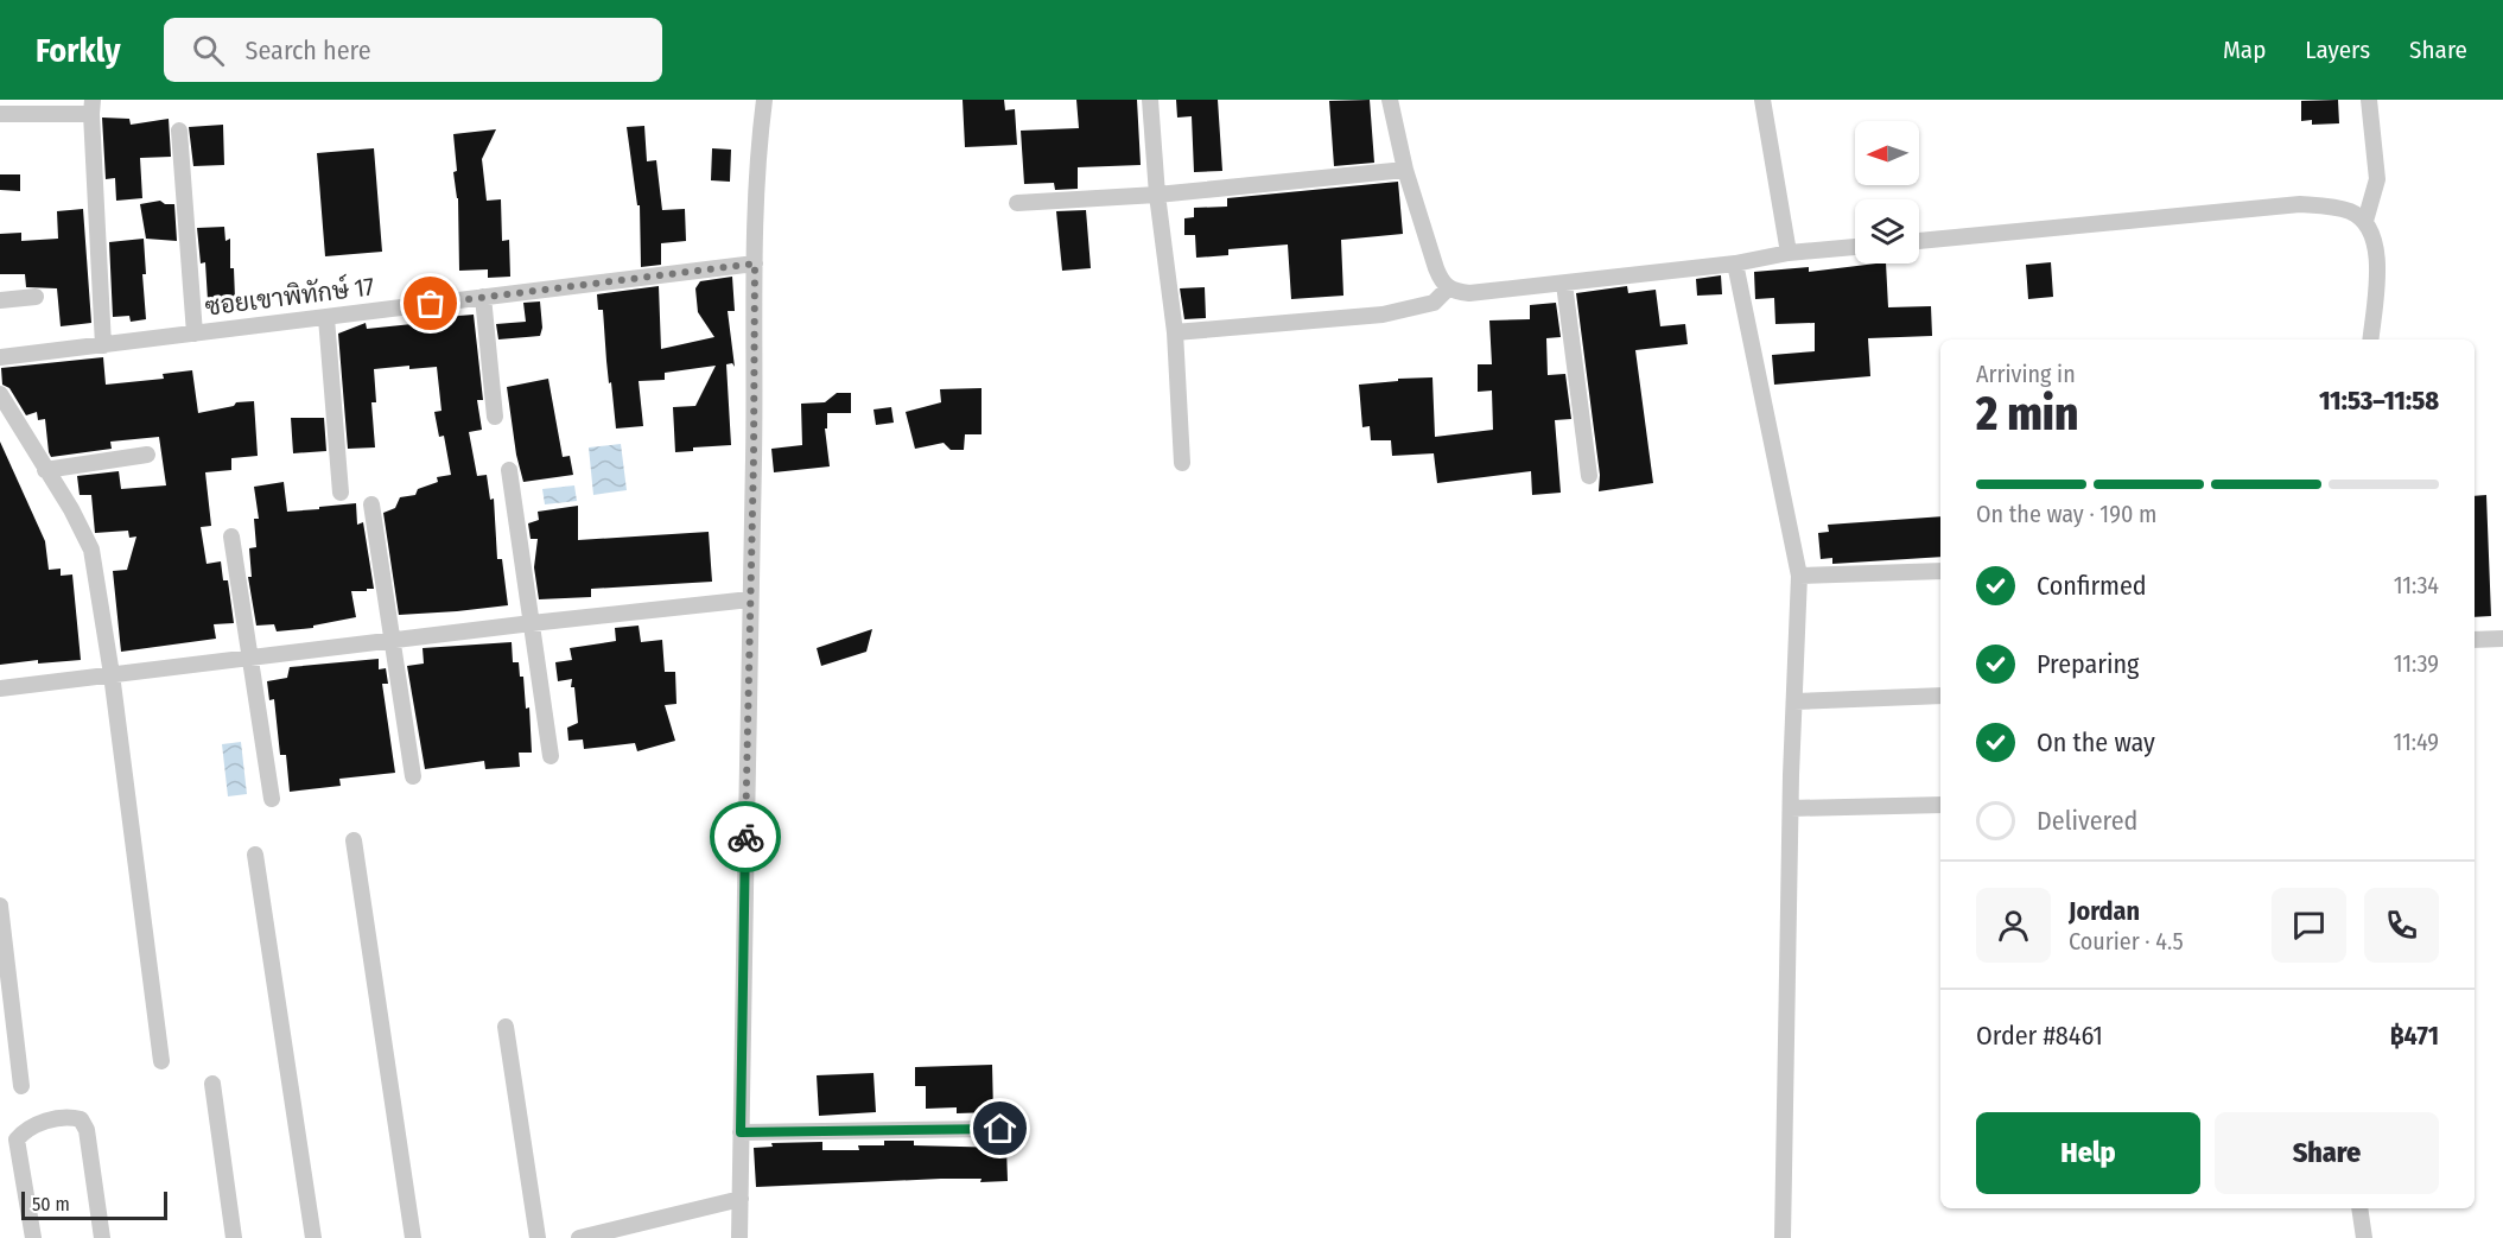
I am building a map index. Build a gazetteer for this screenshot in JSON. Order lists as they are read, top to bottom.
{
  "streets": {
    "street": ["ซอยเขาพิทักษ์ 17"]
  },
  "scale_bar": "50 m",
  "north": "left",
  "page": {
    "header": "Forkly",
    "search": "Search here",
    "nav": ["Map", "Layers", "Share"],
    "heading": ["2 min", "Arriving in", "11:53–11:58"],
    "panel": [
      "Jordan",
      "Courier · 4.5",
      "Order #8461",
      "฿471"
    ],
    "bar": "On the way · 190 m",
    "list": [
      ["Confirmed", "11:34"],
      ["Preparing", "11:39"],
      ["On the way", "11:49"],
      "Delivered"
    ],
    "buttons": ["Help", "Share"],
    "scale": "50 m"
  }
}
